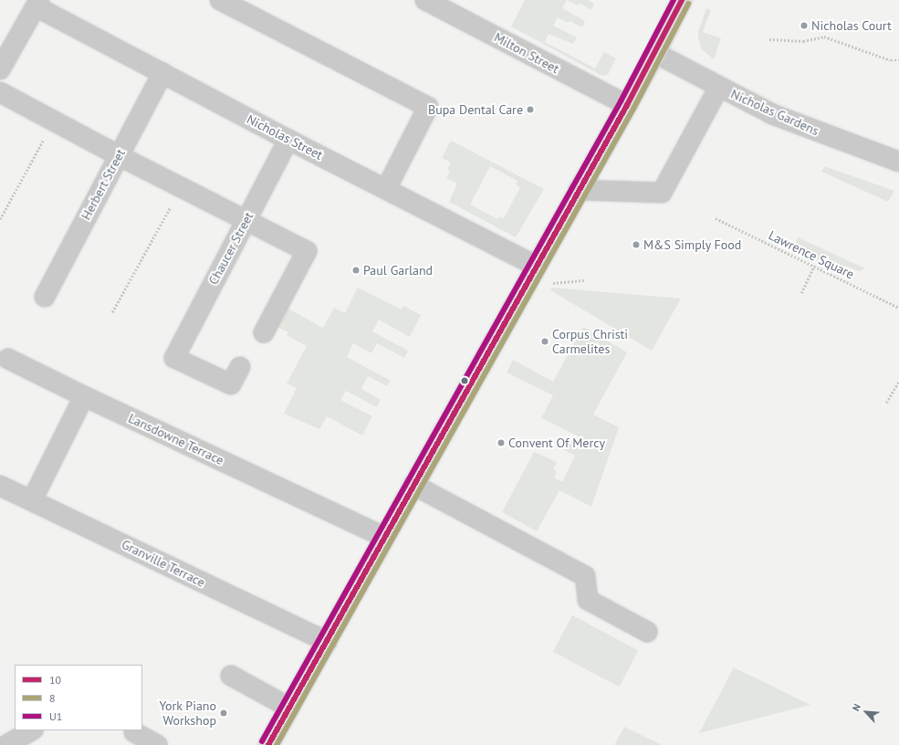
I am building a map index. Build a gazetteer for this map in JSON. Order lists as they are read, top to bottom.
{
  "streets": {
    "street": [
      "Milton Street",
      "Nicholas Gardens",
      "Nicholas Street",
      "Herbert Street",
      "Chaucer Street",
      "Lansdowne Terrace",
      "Granville Terrace"
    ],
    "path": ["Lawrence Square"]
  },
  "crossings": [
    ["Nicholas Street", "Herbert Street"],
    ["Nicholas Street", "Chaucer Street"]
  ],
  "places": [
    "Nicholas Court",
    "Bupa Dental Care",
    "M&S Simply Food",
    "Paul Garland",
    "Corpus Christi Carmelites",
    "Convent Of Mercy",
    "York Piano Workshop"
  ],
  "lines": ["transit line 10", "transit line U1", "transit line 8"],
  "legend": ["10", "8", "U1"],
  "north": "top left"
}
